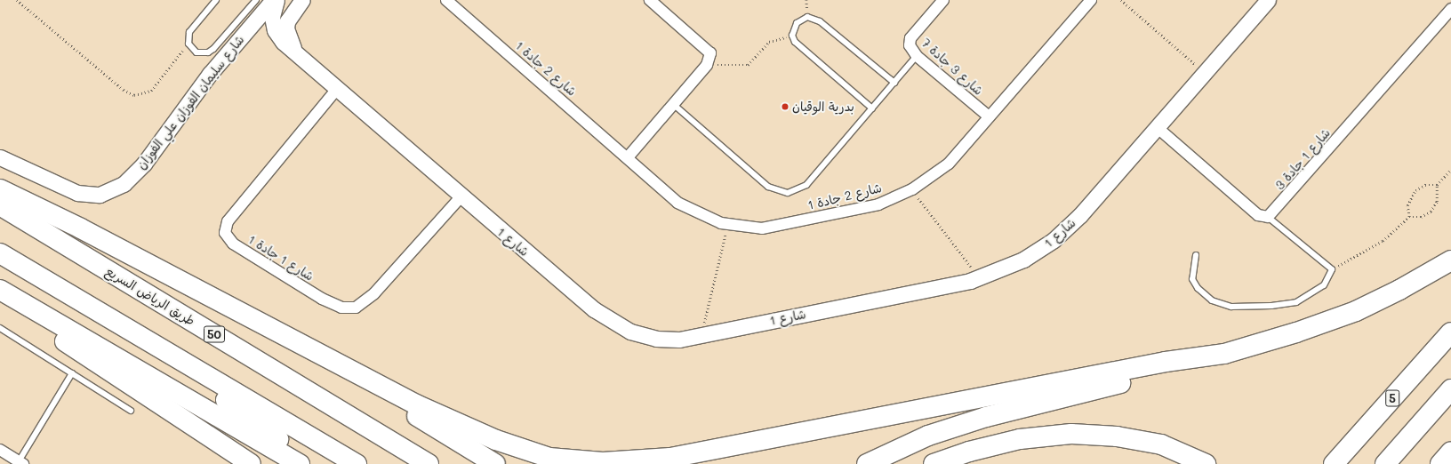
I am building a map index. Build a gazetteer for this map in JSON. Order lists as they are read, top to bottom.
{
  "streets": {
    "highway": ["طريق الرياض السريع", "50", "5"],
    "street": [
      "شارع 3 جادة 7",
      "شارع 2 جادة 1",
      "شارع سليمان الفوزان علي الفوزان",
      "شارع 1 جادة 3",
      "شارع 1",
      "شارع 1 جادة 1"
    ]
  },
  "crossings": [
    ["شارع 3 جادة 7", "شارع 2 جادة 1"],
    ["شارع 1", "شارع 1 جادة 1"]
  ],
  "places": ["بدرية الوقيان"]
}
